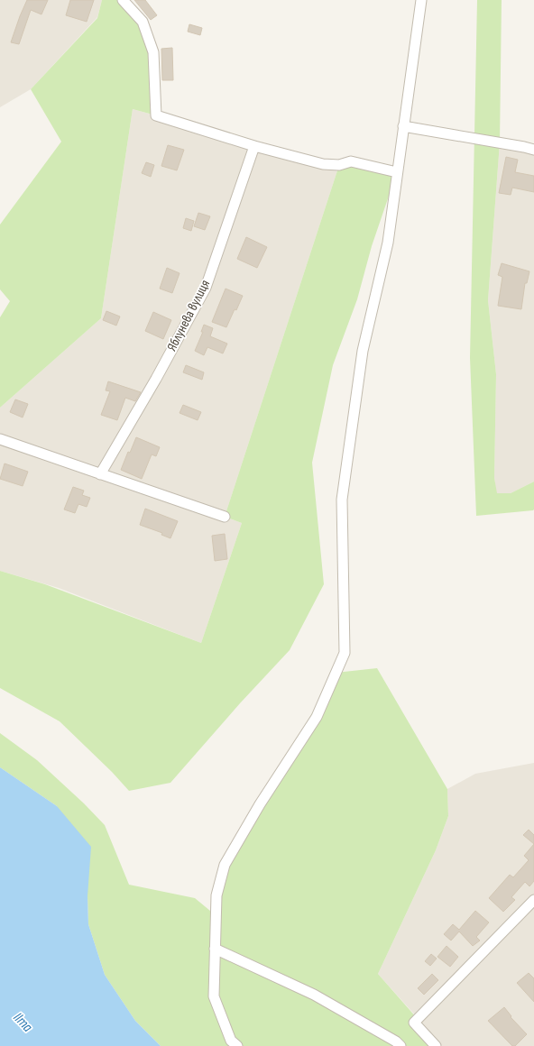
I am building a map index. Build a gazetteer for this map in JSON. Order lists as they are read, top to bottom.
{
  "streets": {
    "street": ["Яблунева вулиця"]
  },
  "water": ["Ilma"]
}
